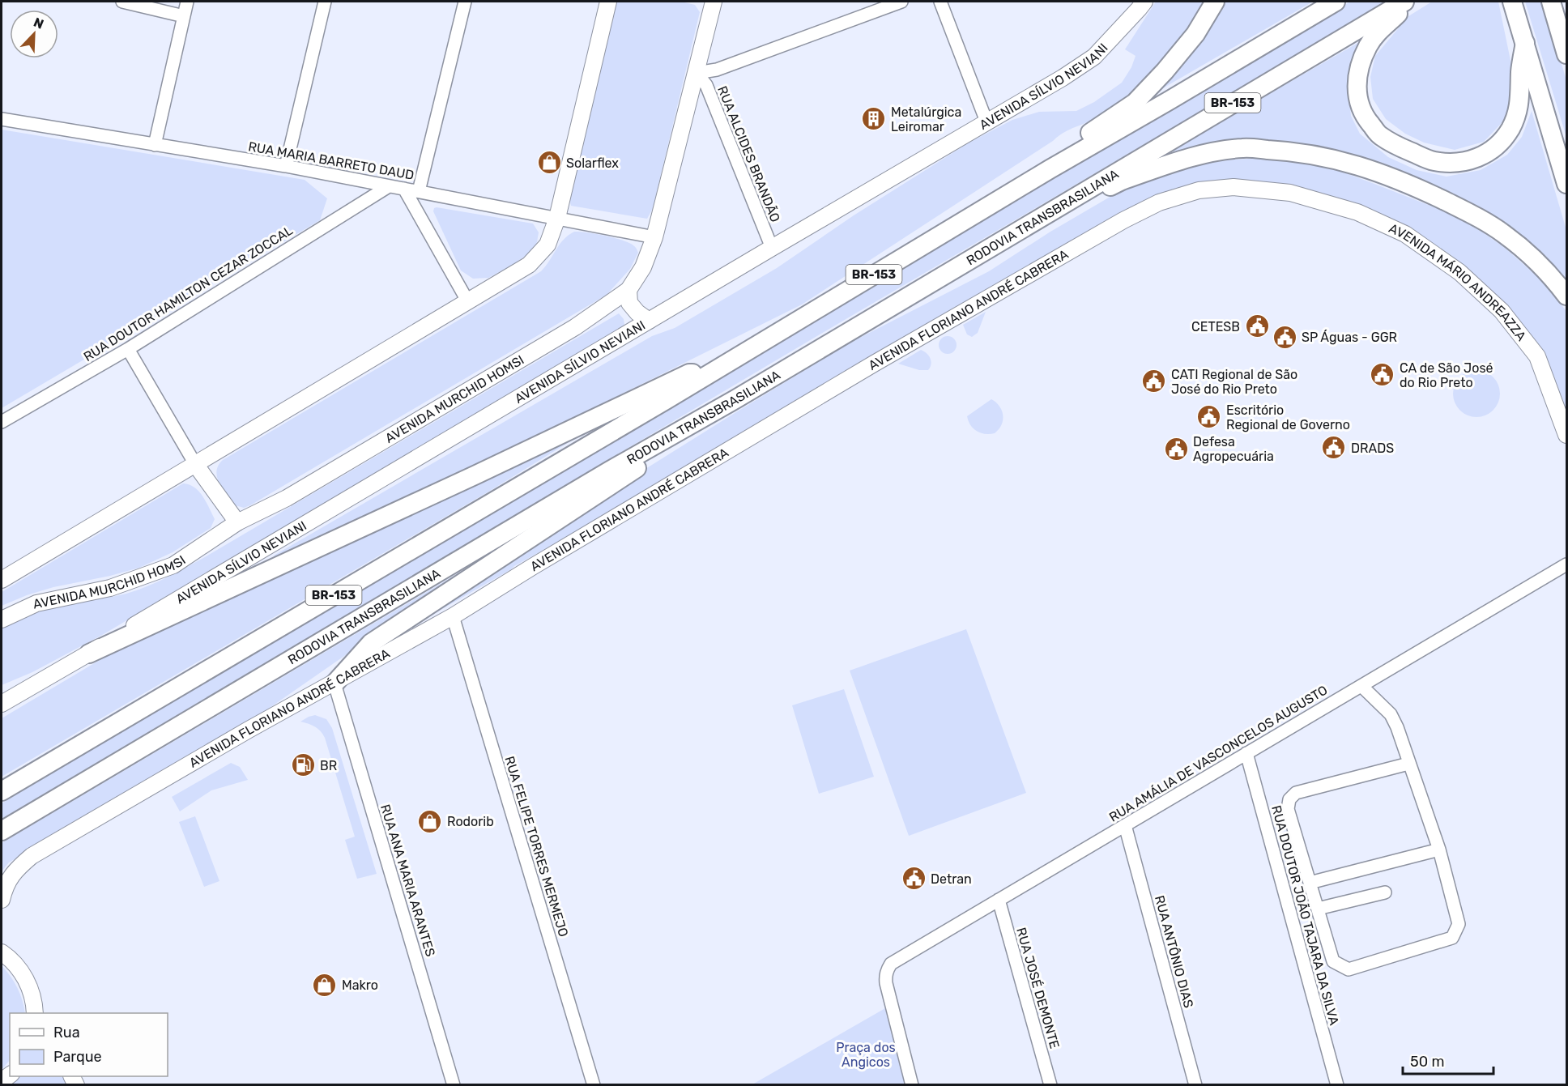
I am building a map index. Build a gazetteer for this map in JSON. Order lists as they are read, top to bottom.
{
  "streets": {
    "highway": ["BR-153", "RODOVIA TRANSBRASILIANA"],
    "main road": [
      "AVENIDA SÍLVIO NEVIANI",
      "AVENIDA MÁRIO ANDREAZZA",
      "AVENIDA FLORIANO ANDRÉ CABRERA",
      "AVENIDA MURCHID HOMSI"
    ],
    "street": [
      "RUA ALCIDES BRANDÃO",
      "RUA MARIA BARRETO DAUD",
      "RUA DOUTOR HAMILTON CEZAR ZOCCAL",
      "RUA AMÁLIA DE VASCONCELOS AUGUSTO",
      "RUA FELIPE TORRES MERMEJO",
      "RUA ANA MARIA ARANTES",
      "RUA DOUTOR JOÃO TAJARA DA SILVA",
      "RUA ANTÔNIO DIAS",
      "RUA JOSÉ DEMONTE"
    ]
  },
  "crossings": [
    ["AVENIDA SÍLVIO NEVIANI", "RUA ALCIDES BRANDÃO"],
    ["RUA ALCIDES BRANDÃO", "AVENIDA MURCHID HOMSI"],
    ["RUA MARIA BARRETO DAUD", "RUA DOUTOR HAMILTON CEZAR ZOCCAL"],
    ["RUA MARIA BARRETO DAUD", "AVENIDA MURCHID HOMSI"],
    ["AVENIDA MÁRIO ANDREAZZA", "AVENIDA FLORIANO ANDRÉ CABRERA"],
    ["AVENIDA FLORIANO ANDRÉ CABRERA", "RUA FELIPE TORRES MERMEJO"],
    ["AVENIDA FLORIANO ANDRÉ CABRERA", "RUA ANA MARIA ARANTES"],
    ["RUA AMÁLIA DE VASCONCELOS AUGUSTO", "RUA DOUTOR JOÃO TAJARA DA SILVA"],
    ["RUA AMÁLIA DE VASCONCELOS AUGUSTO", "RUA ANTÔNIO DIAS"],
    ["RUA AMÁLIA DE VASCONCELOS AUGUSTO", "RUA JOSÉ DEMONTE"]
  ],
  "parks": ["Praça dos Angicos"],
  "places": {
    "building": ["Metalúrgica Leiromar"],
    "shop": ["Solarflex", "Rodorib", "Makro"],
    "public building": [
      "CETESB",
      "SP Águas - GGR",
      "CA de São José do Rio Preto",
      "CATI Regional de São José do Rio Preto",
      "Escritório Regional de Governo",
      "DRADS",
      "Defesa Agropecuária",
      "Detran"
    ],
    "fuel station": ["BR"]
  },
  "legend": ["Rua", "Parque"],
  "scale_bar": "50 m",
  "north": "top right"
}
